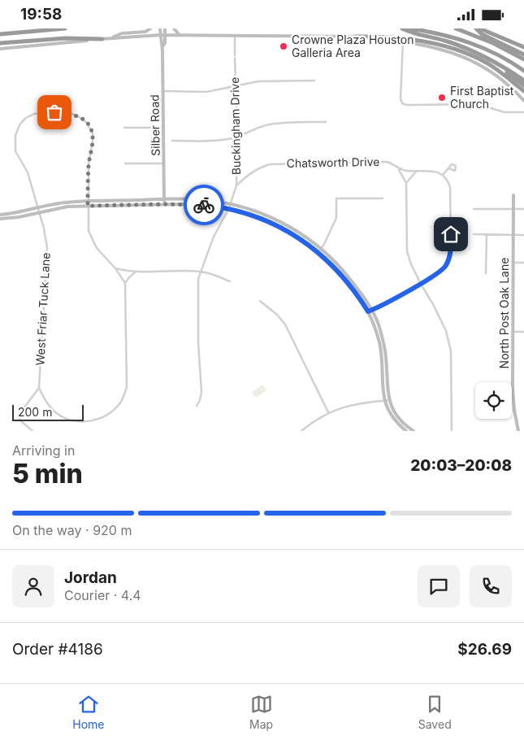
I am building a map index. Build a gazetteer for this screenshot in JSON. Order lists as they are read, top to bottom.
{
  "streets": {
    "main road": ["Silber Road", "North Post Oak Lane"],
    "street": ["Buckingham Drive", "Chatsworth Drive", "West Friar Tuck Lane"]
  },
  "crossings": [
    ["Buckingham Drive", "Chatsworth Drive"]
  ],
  "places": ["Crowne Plaza Houston Galleria Area", "First Baptist Church"],
  "scale_bar": "200 m",
  "page": {
    "status": "19:58",
    "scale": "200 m",
    "heading": ["5 min", "Arriving in", "20:03–20:08"],
    "panel": [
      "Jordan",
      "Courier · 4.4",
      "Order #4186",
      "$26.69"
    ],
    "bar": "On the way · 920 m",
    "tabs": ["Home", "Map", "Saved"]
  }
}
